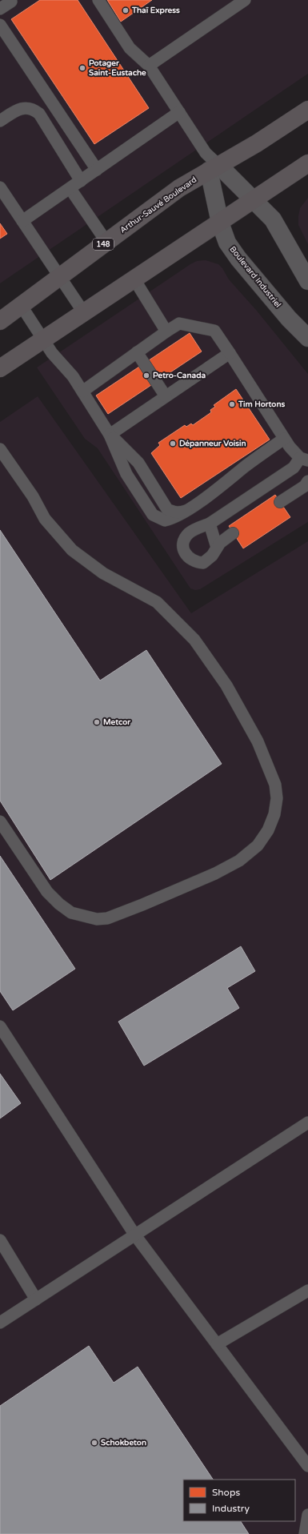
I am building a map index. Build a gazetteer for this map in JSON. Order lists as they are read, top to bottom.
{
  "streets": {
    "main road": ["Arthur-Sauvé Boulevard", "148"],
    "street": ["Boulevard Industriel"]
  },
  "crossings": [
    ["Arthur-Sauvé Boulevard", "Boulevard Industriel"]
  ],
  "places": [
    "Thaï Express",
    "Potager Saint-Eustache",
    "Petro-Canada",
    "Tim Hortons",
    "Dépanneur Voisin",
    "Metcor",
    "Schokbeton"
  ],
  "legend": ["Shops", "Industry"]
}
